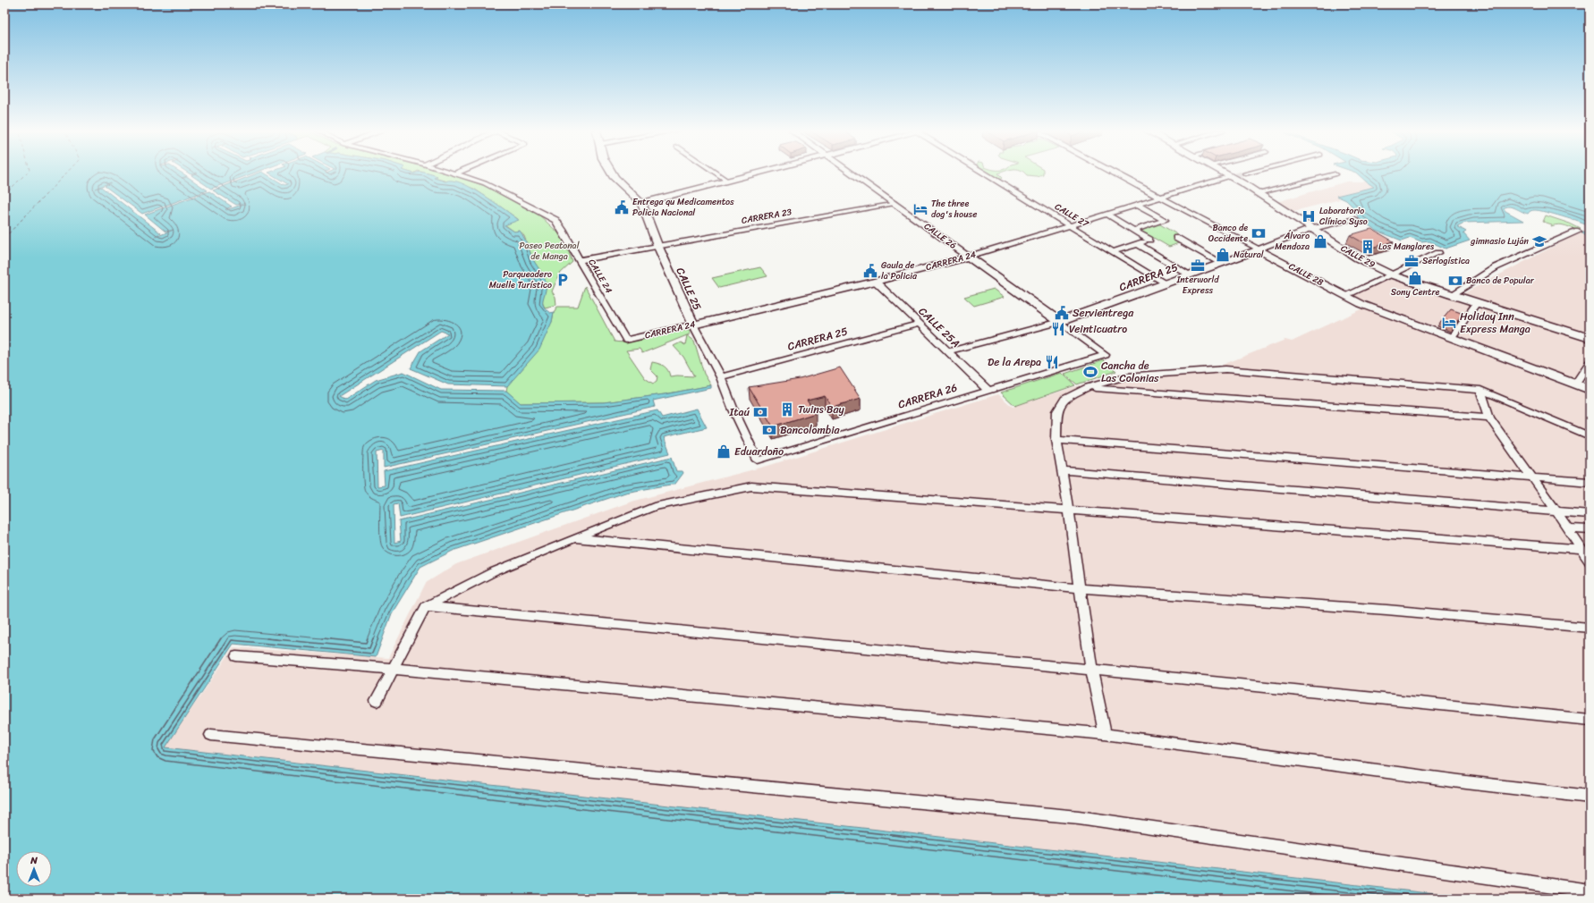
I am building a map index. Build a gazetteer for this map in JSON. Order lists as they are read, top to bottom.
{
  "streets": {
    "main road": [
      "CALLE 26",
      "CALLE 29",
      "CARRERA 24",
      "CALLE 28",
      "CARRERA 25",
      "CALLE 25"
    ],
    "street": [
      "CALLE 27",
      "CARRERA 23",
      "CALLE 24",
      "CALLE 25A",
      "CARRERA 26"
    ]
  },
  "crossings": [
    ["CALLE 27", "CARRERA 24"],
    ["CALLE 27", "CARRERA 25"],
    ["CARRERA 23", "CALLE 26"],
    ["CARRERA 23", "CALLE 24"],
    ["CARRERA 23", "CALLE 25"],
    ["CALLE 26", "CARRERA 24"],
    ["CALLE 26", "CARRERA 25"],
    ["CALLE 26", "CARRERA 26"],
    ["CALLE 29", "CARRERA 24"],
    ["CALLE 29", "CARRERA 25"],
    ["CARRERA 24", "CALLE 28"],
    ["CARRERA 24", "CALLE 24"],
    ["CARRERA 24", "CALLE 25"],
    ["CARRERA 24", "CALLE 25A"],
    ["CALLE 28", "CARRERA 25"],
    ["CARRERA 25", "CALLE 25"],
    ["CARRERA 25", "CALLE 25A"],
    ["CALLE 25", "CARRERA 26"],
    ["CALLE 25A", "CARRERA 26"]
  ],
  "parks": ["Paseo Peatonal de Manga"],
  "places": {
    "public building": ["Entrega qu Medicamentos Policia Nacional", "Gaula de la Policia", "Servientrega"],
    "hotel": ["The three dog's house", "Holiday Inn Express Manga"],
    "hospital": ["Laboratorio Clínico Syso"],
    "bank": [
      "Banco de Occidente",
      "Banco de Popular",
      "Itaú",
      "Bancolombia"
    ],
    "shop": [
      "Álvaro Mendoza",
      "Natural",
      "Sony Centre",
      "Eduardoño"
    ],
    "school or university": ["gimnasio Luján"],
    "building": ["Los Manglares", "Twins Bay"],
    "office": ["Serlogística", "Interworld Express"],
    "parking": ["Parqueadero Muelle Turístico"],
    "restaurant": ["Veinticuatro", "De la Arepa"],
    "sports": ["Cancha de Las Colonias"]
  },
  "north": "top"
}
